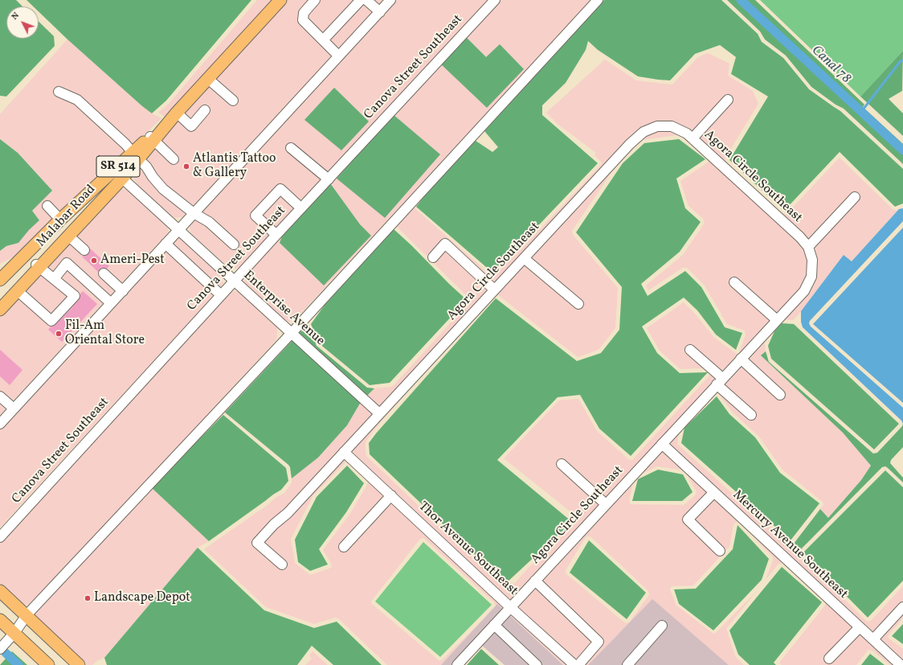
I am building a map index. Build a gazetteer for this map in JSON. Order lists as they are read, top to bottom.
{
  "streets": {
    "main road": ["SR 514", "Malabar Road"],
    "street": [
      "Canova Street Southeast",
      "Agora Circle Southeast",
      "Enterprise Avenue",
      "Mercury Avenue Southeast",
      "Thor Avenue Southeast"
    ]
  },
  "crossings": [
    ["Canova Street Southeast", "Enterprise Avenue"],
    ["Agora Circle Southeast", "Enterprise Avenue"],
    ["Agora Circle Southeast", "Mercury Avenue Southeast"],
    ["Agora Circle Southeast", "Thor Avenue Southeast"],
    ["Malabar Road", "Enterprise Avenue"]
  ],
  "water": ["Canal 78"],
  "places": [
    "Atlantis Tattoo & Gallery",
    "Ameri-Pest",
    "Fil-Am Oriental Store",
    "Landscape Depot"
  ],
  "north": "top left"
}
